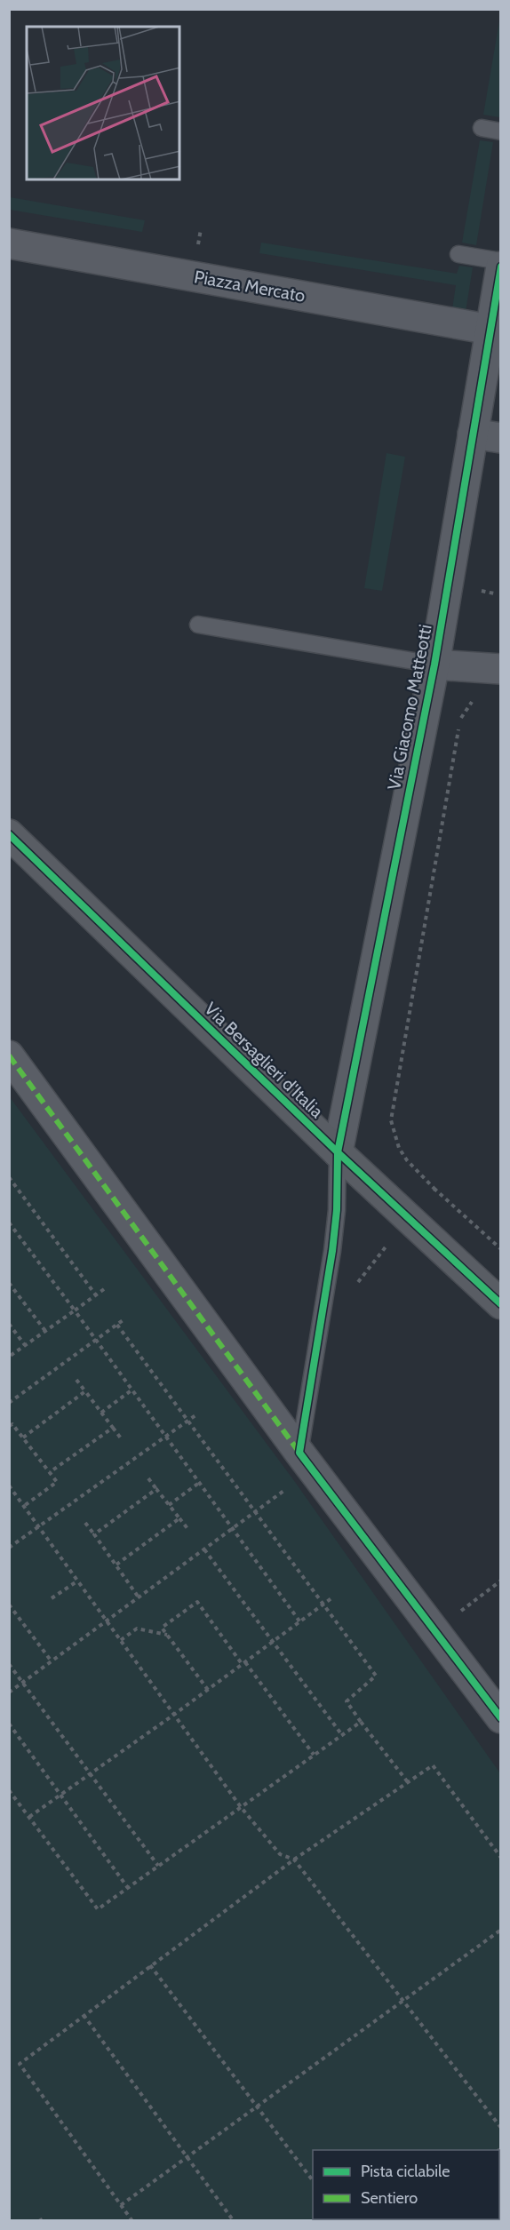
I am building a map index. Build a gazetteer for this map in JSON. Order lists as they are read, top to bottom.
{
  "streets": {
    "street": ["Piazza Mercato", "Via Giacomo Matteotti", "Via Bersaglieri d'Italia"]
  },
  "crossings": [
    ["Piazza Mercato", "Via Giacomo Matteotti"],
    ["Via Giacomo Matteotti", "Via Bersaglieri d'Italia"]
  ],
  "legend": ["Pista ciclabile", "Sentiero"]
}
